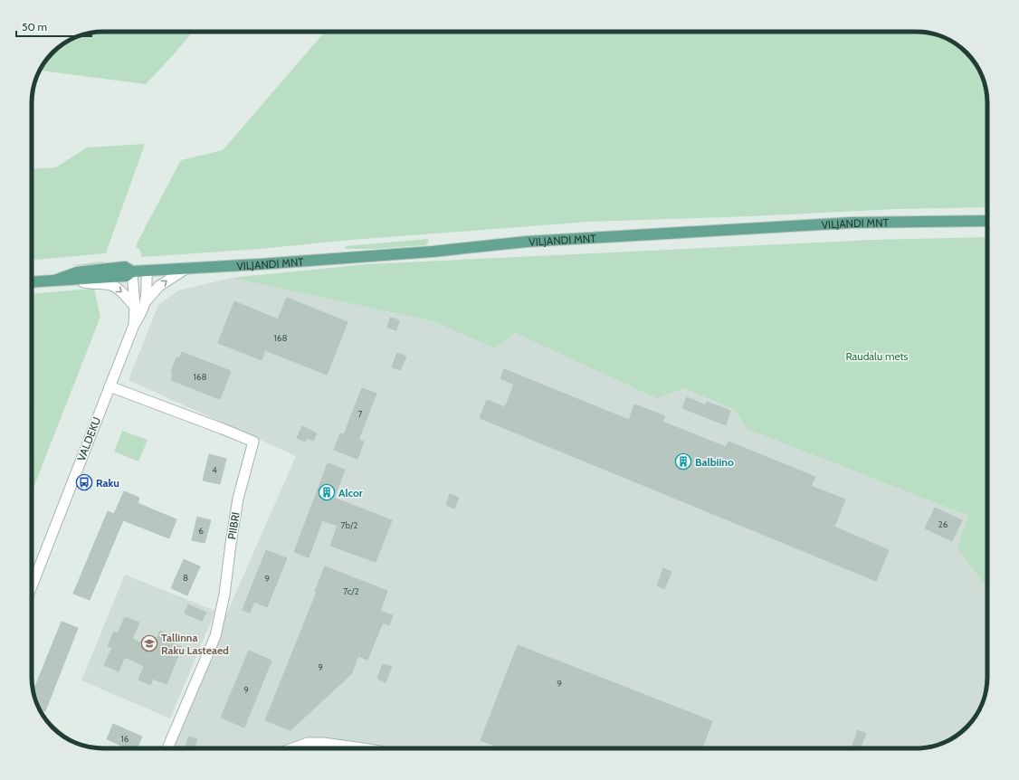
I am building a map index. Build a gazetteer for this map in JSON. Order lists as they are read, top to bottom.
{
  "streets": {
    "main road": ["VILJANDI MNT"],
    "street": ["VALDEKU", "PIIBRI"]
  },
  "crossings": [
    ["VILJANDI MNT", "VALDEKU"],
    ["VALDEKU", "PIIBRI"]
  ],
  "parks": ["Raudalu mets"],
  "places": {
    "building": ["Balbiino", "Alcor"],
    "bus stop": ["Raku"],
    "school or university": ["Tallinna Raku Lasteaed"]
  },
  "house_numbers": [
    "168",
    "168",
    "7",
    "4",
    "26",
    "7b/2",
    "6",
    "8",
    "9",
    "7c/2",
    "9",
    "9",
    "9",
    "16"
  ],
  "scale_bar": "50 m"
}
